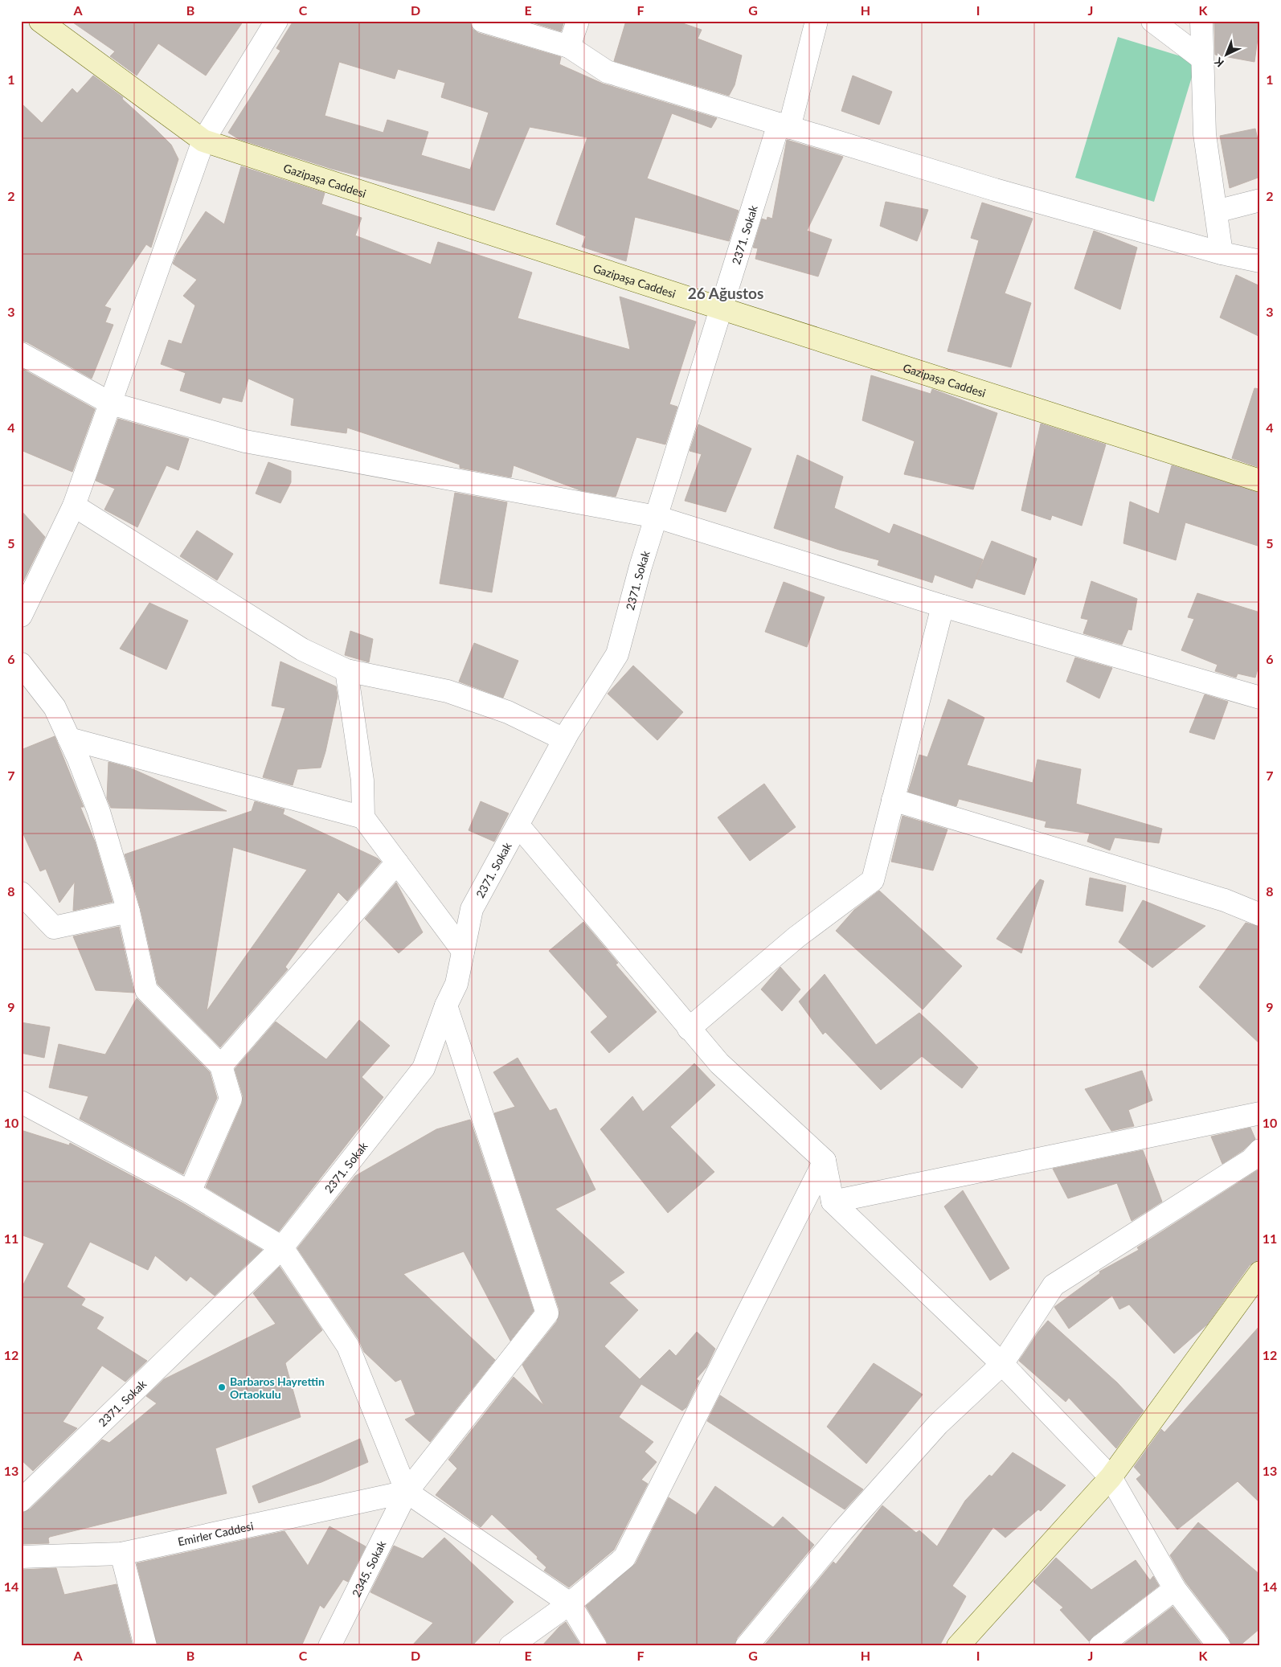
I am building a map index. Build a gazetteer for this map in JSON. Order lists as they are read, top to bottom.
{
  "streets": {
    "street": [
      "Gazipaşa Caddesi",
      "2371. Sokak",
      "Emirler Caddesi",
      "2345. Sokak"
    ]
  },
  "crossings": [
    ["Gazipaşa Caddesi", "2371. Sokak"],
    ["2371. Sokak", "2345. Sokak"],
    ["Emirler Caddesi", "2345. Sokak"]
  ],
  "districts": ["26 Ağustos"],
  "places": ["Barbaros Hayrettin Ortaokulu"],
  "north": "bottom left",
  "grid": {
    "columns": [
      "A",
      "B",
      "C",
      "D",
      "E",
      "F",
      "G",
      "H",
      "I",
      "J",
      "K"
    ],
    "rows": [
      "1",
      "2",
      "3",
      "4",
      "5",
      "6",
      "7",
      "8",
      "9",
      "10",
      "11",
      "12",
      "13",
      "14"
    ]
  }
}
